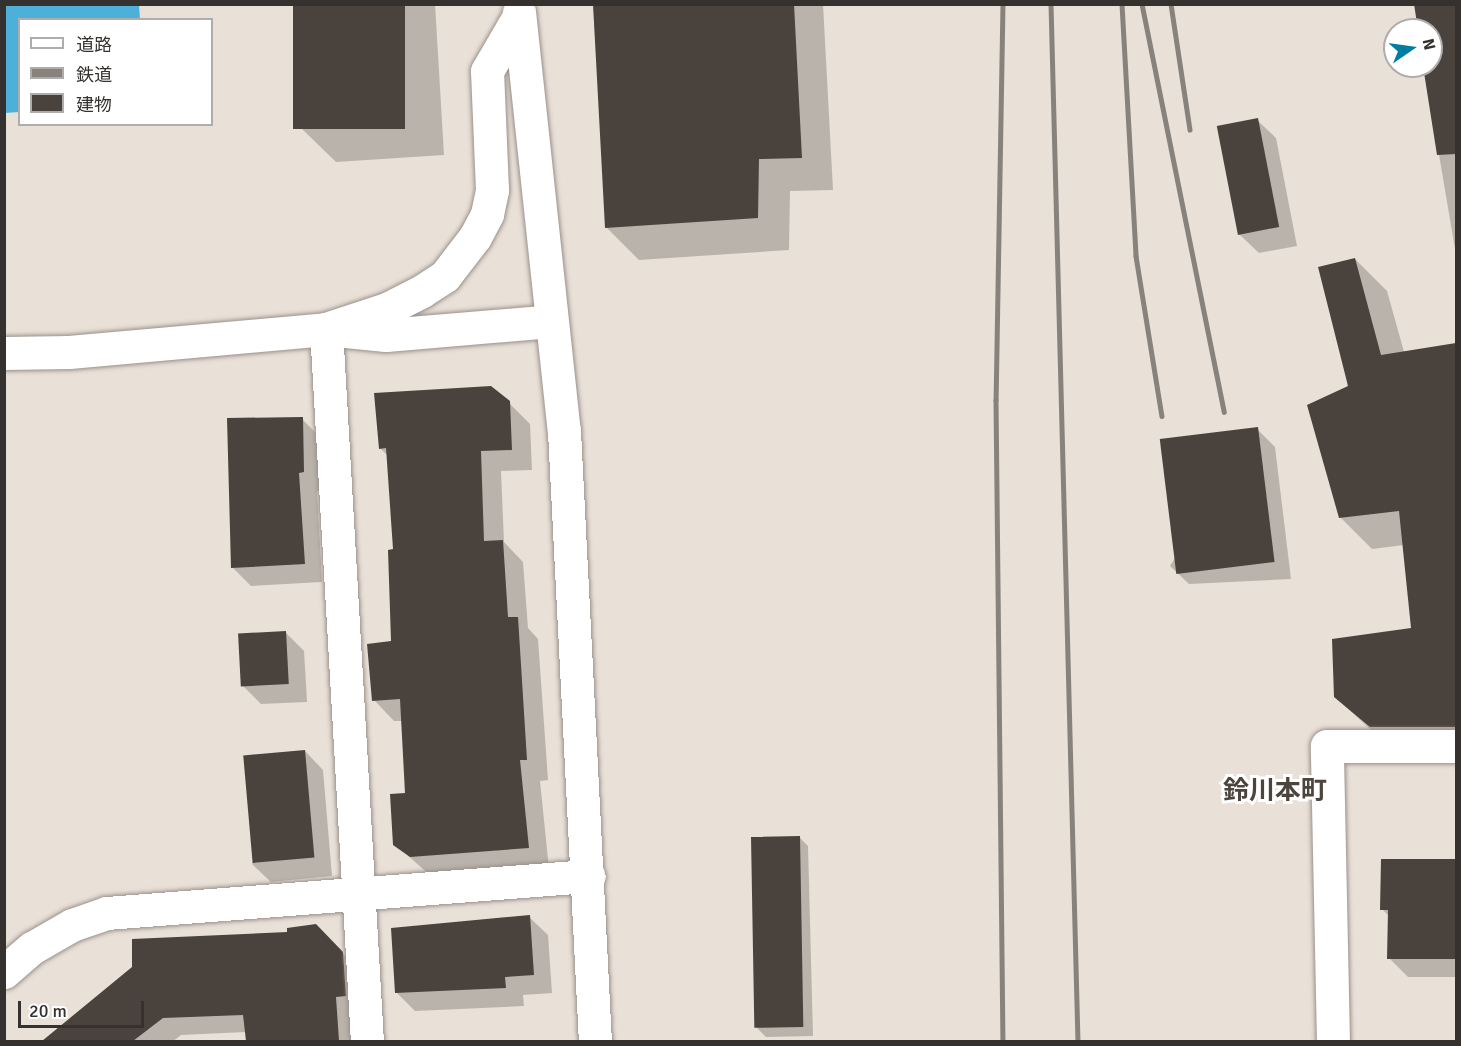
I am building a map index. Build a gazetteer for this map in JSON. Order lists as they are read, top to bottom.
{
  "districts": ["鈴川本町"],
  "legend": ["道路", "鉄道", "建物"],
  "scale_bar": "20 m",
  "north": "right"
}
